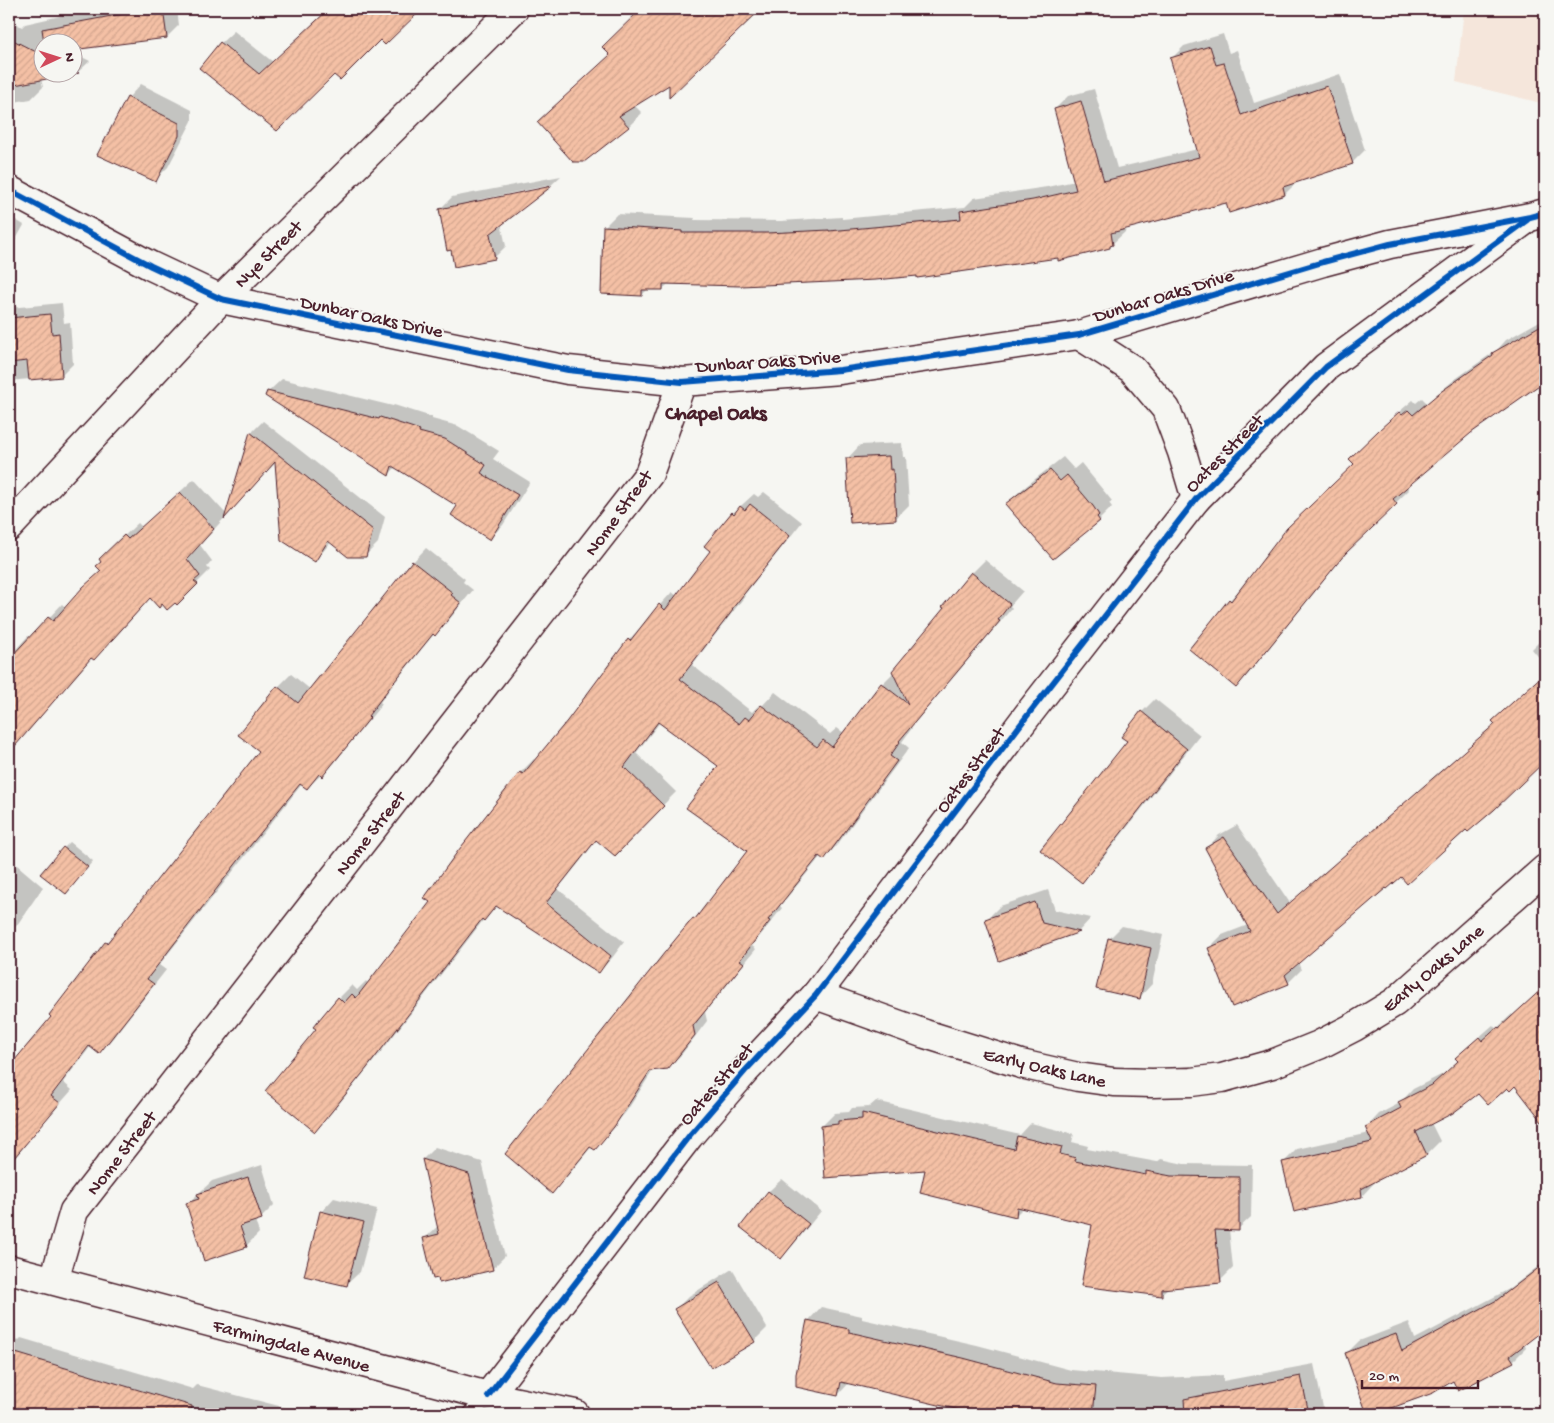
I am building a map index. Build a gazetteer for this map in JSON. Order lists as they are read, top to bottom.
{
  "streets": {
    "street": [
      "Nye Street",
      "Dunbar Oaks Drive",
      "Oates Street",
      "Nome Street",
      "Early Oaks Lane",
      "Farmingdale Avenue"
    ]
  },
  "crossings": [
    ["Nye Street", "Dunbar Oaks Drive"],
    ["Dunbar Oaks Drive", "Oates Street"],
    ["Dunbar Oaks Drive", "Nome Street"],
    ["Oates Street", "Early Oaks Lane"],
    ["Oates Street", "Farmingdale Avenue"],
    ["Nome Street", "Farmingdale Avenue"]
  ],
  "districts": ["Chapel Oaks"],
  "scale_bar": "20 m",
  "north": "right"
}
